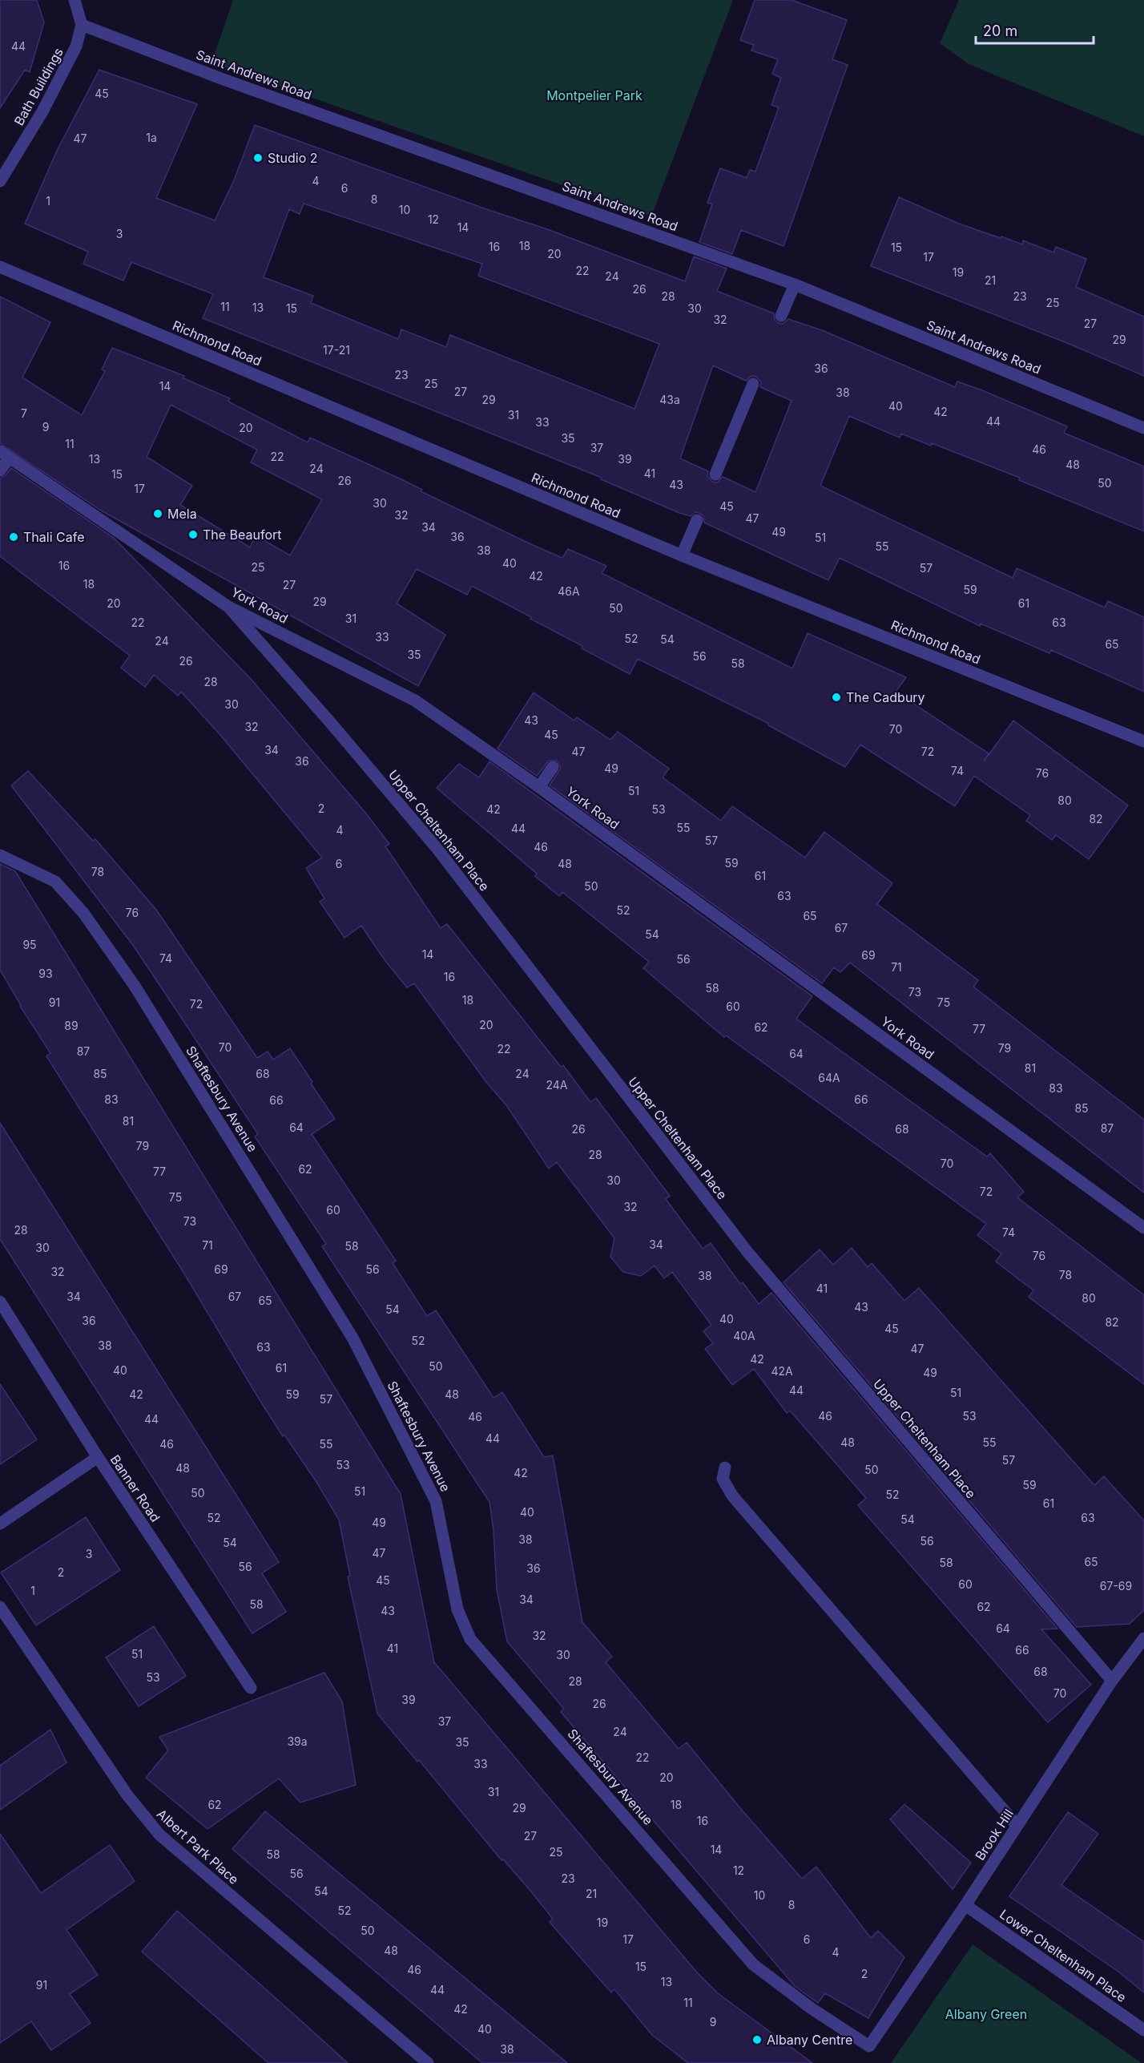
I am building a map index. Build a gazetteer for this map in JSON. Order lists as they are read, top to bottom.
{
  "streets": {
    "street": [
      "Saint Andrews Road",
      "Bath Buildings",
      "Richmond Road",
      "York Road",
      "Upper Cheltenham Place",
      "Shaftesbury Avenue",
      "Banner Road",
      "Brook Hill",
      "Albert Park Place",
      "Lower Cheltenham Place"
    ]
  },
  "crossings": [
    ["Saint Andrews Road", "Bath Buildings"],
    ["York Road", "Upper Cheltenham Place"],
    ["Upper Cheltenham Place", "Brook Hill"],
    ["Shaftesbury Avenue", "Brook Hill"],
    ["Brook Hill", "Lower Cheltenham Place"]
  ],
  "parks": ["Montpelier Park", "Albany Green"],
  "places": [
    "Studio 2",
    "Mela",
    "The Beaufort",
    "Thali Cafe",
    "The Cadbury",
    "Albany Centre"
  ],
  "house_numbers": [
    "44",
    "45",
    "1a",
    "47",
    "4",
    "6",
    "8",
    "1",
    "10",
    "12",
    "14",
    "3",
    "18",
    "16",
    "15",
    "20",
    "17",
    "22",
    "19",
    "24",
    "21",
    "26",
    "28",
    "23",
    "25",
    "11",
    "13",
    "15",
    "30",
    "32",
    "27",
    "29",
    "17-21",
    "36",
    "23",
    "25",
    "14",
    "27",
    "38",
    "29",
    "43a",
    "40",
    "42",
    "7",
    "31",
    "44",
    "33",
    "9",
    "20",
    "35",
    "11",
    "37",
    "46",
    "22",
    "13",
    "39",
    "48",
    "24",
    "41",
    "15",
    "26",
    "50",
    "43",
    "17",
    "30",
    "45",
    "32",
    "47",
    "34",
    "49",
    "36",
    "51",
    "55",
    "38",
    "40",
    "16",
    "25",
    "57",
    "42",
    "18",
    "27",
    "59",
    "46A",
    "29",
    "20",
    "61",
    "50",
    "31",
    "22",
    "63",
    "33",
    "52",
    "54",
    "24",
    "65",
    "35",
    "56",
    "26",
    "58",
    "28",
    "30",
    "43",
    "32",
    "70",
    "45",
    "34",
    "47",
    "72",
    "36",
    "49",
    "74",
    "76",
    "51",
    "80",
    "2",
    "42",
    "53",
    "82",
    "55",
    "44",
    "4",
    "57",
    "46",
    "59",
    "6",
    "48",
    "78",
    "61",
    "50",
    "63",
    "52",
    "76",
    "65",
    "67",
    "54",
    "95",
    "14",
    "69",
    "74",
    "56",
    "71",
    "93",
    "16",
    "58",
    "73",
    "18",
    "91",
    "75",
    "72",
    "60",
    "20",
    "89",
    "62",
    "77",
    "70",
    "79",
    "22",
    "87",
    "64",
    "81",
    "85",
    "68",
    "24",
    "64A",
    "24A",
    "83",
    "83",
    "66",
    "66",
    "85",
    "81",
    "64",
    "87",
    "26",
    "68",
    "79",
    "28",
    "70",
    "62",
    "77",
    "30",
    "72",
    "75",
    "32",
    "60",
    "73",
    "28",
    "74",
    "34",
    "71",
    "58",
    "30",
    "76",
    "69",
    "56",
    "32",
    "78",
    "38",
    "41",
    "34",
    "67",
    "80",
    "65",
    "43",
    "54",
    "40",
    "36",
    "82",
    "45",
    "40A",
    "52",
    "38",
    "63",
    "47",
    "42",
    "50",
    "61",
    "40",
    "42A",
    "49",
    "44",
    "51",
    "42",
    "59",
    "48",
    "57",
    "46",
    "53",
    "46",
    "44",
    "44",
    "48",
    "55",
    "46",
    "55",
    "57",
    "53",
    "48",
    "50",
    "42",
    "59",
    "51",
    "50",
    "52",
    "61",
    "40",
    "52",
    "63",
    "54",
    "49",
    "38",
    "56",
    "54",
    "47",
    "3",
    "65",
    "58",
    "56",
    "36",
    "2",
    "45",
    "60",
    "67-69",
    "1",
    "34",
    "58",
    "62",
    "43",
    "64",
    "32",
    "41",
    "66",
    "51",
    "30",
    "68",
    "53",
    "28",
    "70",
    "39",
    "26",
    "37",
    "24",
    "39a",
    "35",
    "22",
    "33",
    "20",
    "31",
    "62",
    "18",
    "29",
    "16",
    "27",
    "14",
    "25",
    "58",
    "12",
    "56",
    "23",
    "54",
    "21",
    "10",
    "8",
    "52",
    "19",
    "50",
    "17",
    "6",
    "48",
    "4",
    "15",
    "46",
    "2",
    "13",
    "91",
    "44",
    "11",
    "42",
    "9",
    "40",
    "38"
  ],
  "scale_bar": "20 m"
}
